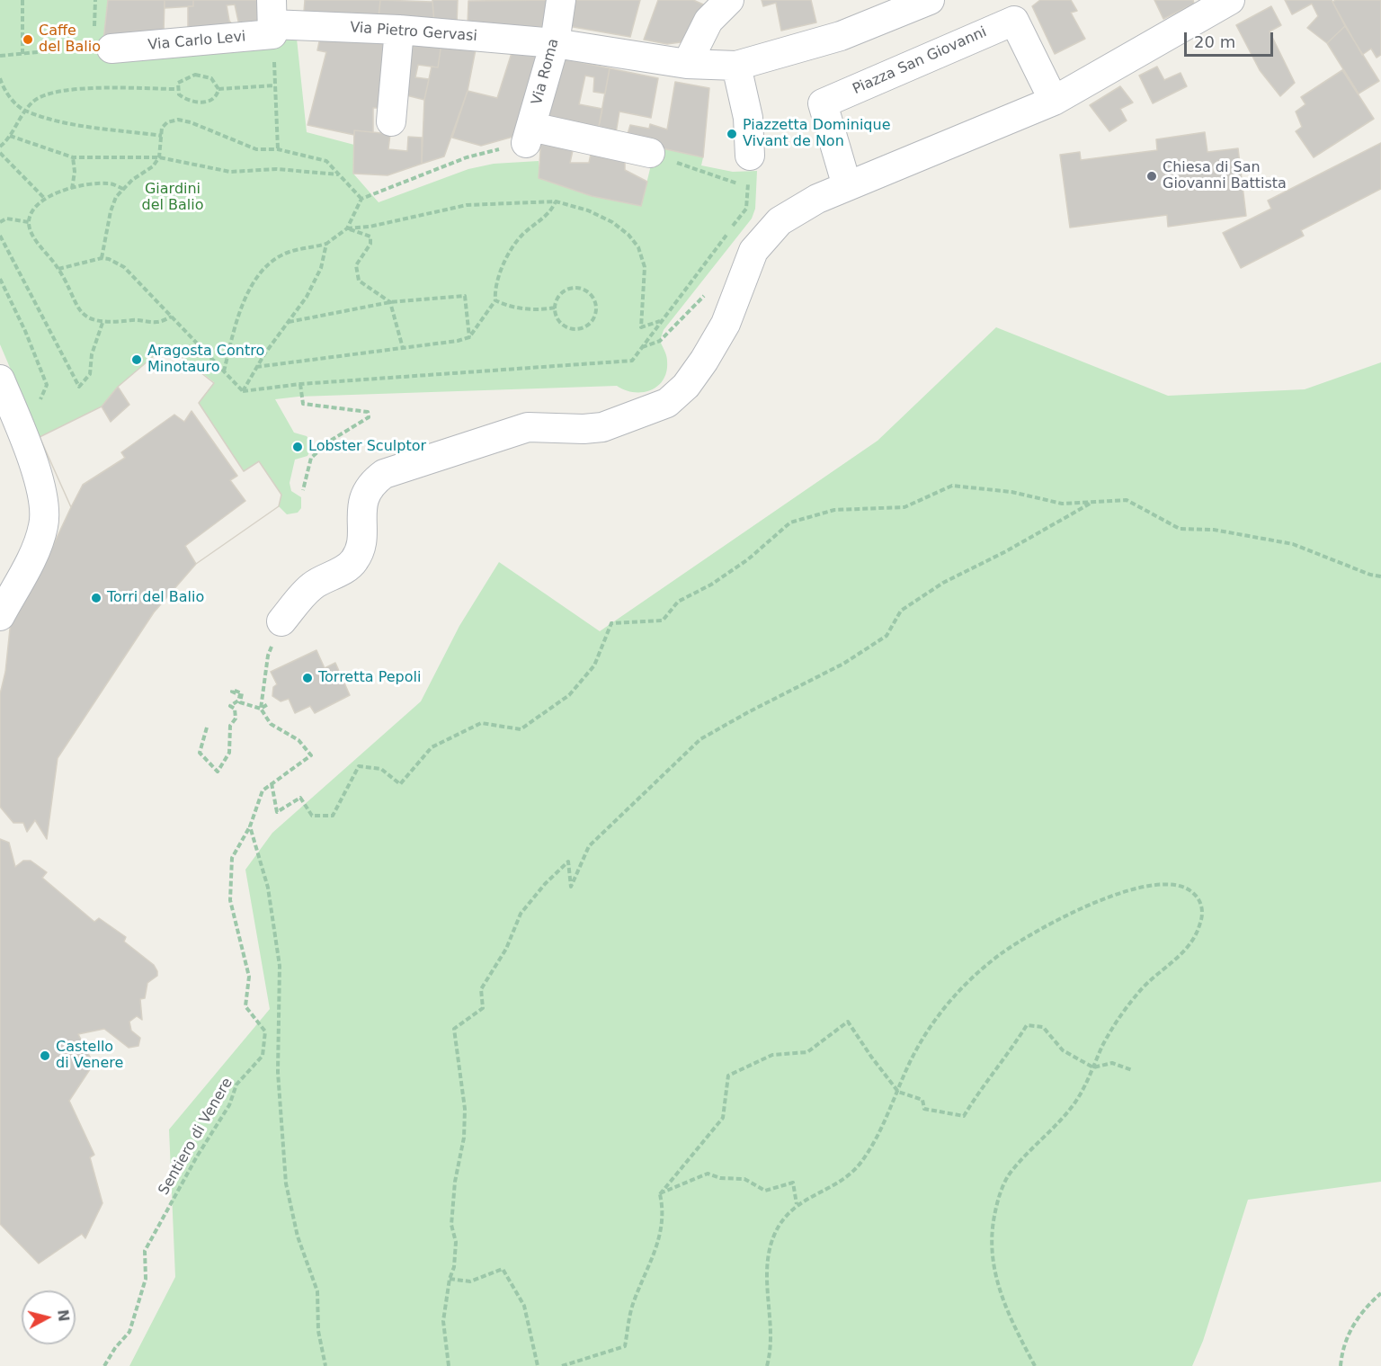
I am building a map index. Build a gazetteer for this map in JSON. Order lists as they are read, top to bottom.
{
  "streets": {
    "street": [
      "Via Pietro Gervasi",
      "Via Carlo Levi",
      "Piazza San Giovanni",
      "Via Roma"
    ],
    "path": ["Sentiero di Venere"]
  },
  "crossings": [
    ["Via Pietro Gervasi", "Via Carlo Levi"],
    ["Via Pietro Gervasi", "Via Roma"]
  ],
  "parks": ["Giardini del Balio"],
  "places": [
    "Caffe del Balio",
    "Piazzetta Dominique Vivant de Non",
    "Chiesa di San Giovanni Battista",
    "Aragosta Contro Minotauro",
    "Lobster Sculptor",
    "Torri del Balio",
    "Torretta Pepoli",
    "Castello di Venere"
  ],
  "scale_bar": "20 m",
  "north": "right"
}
